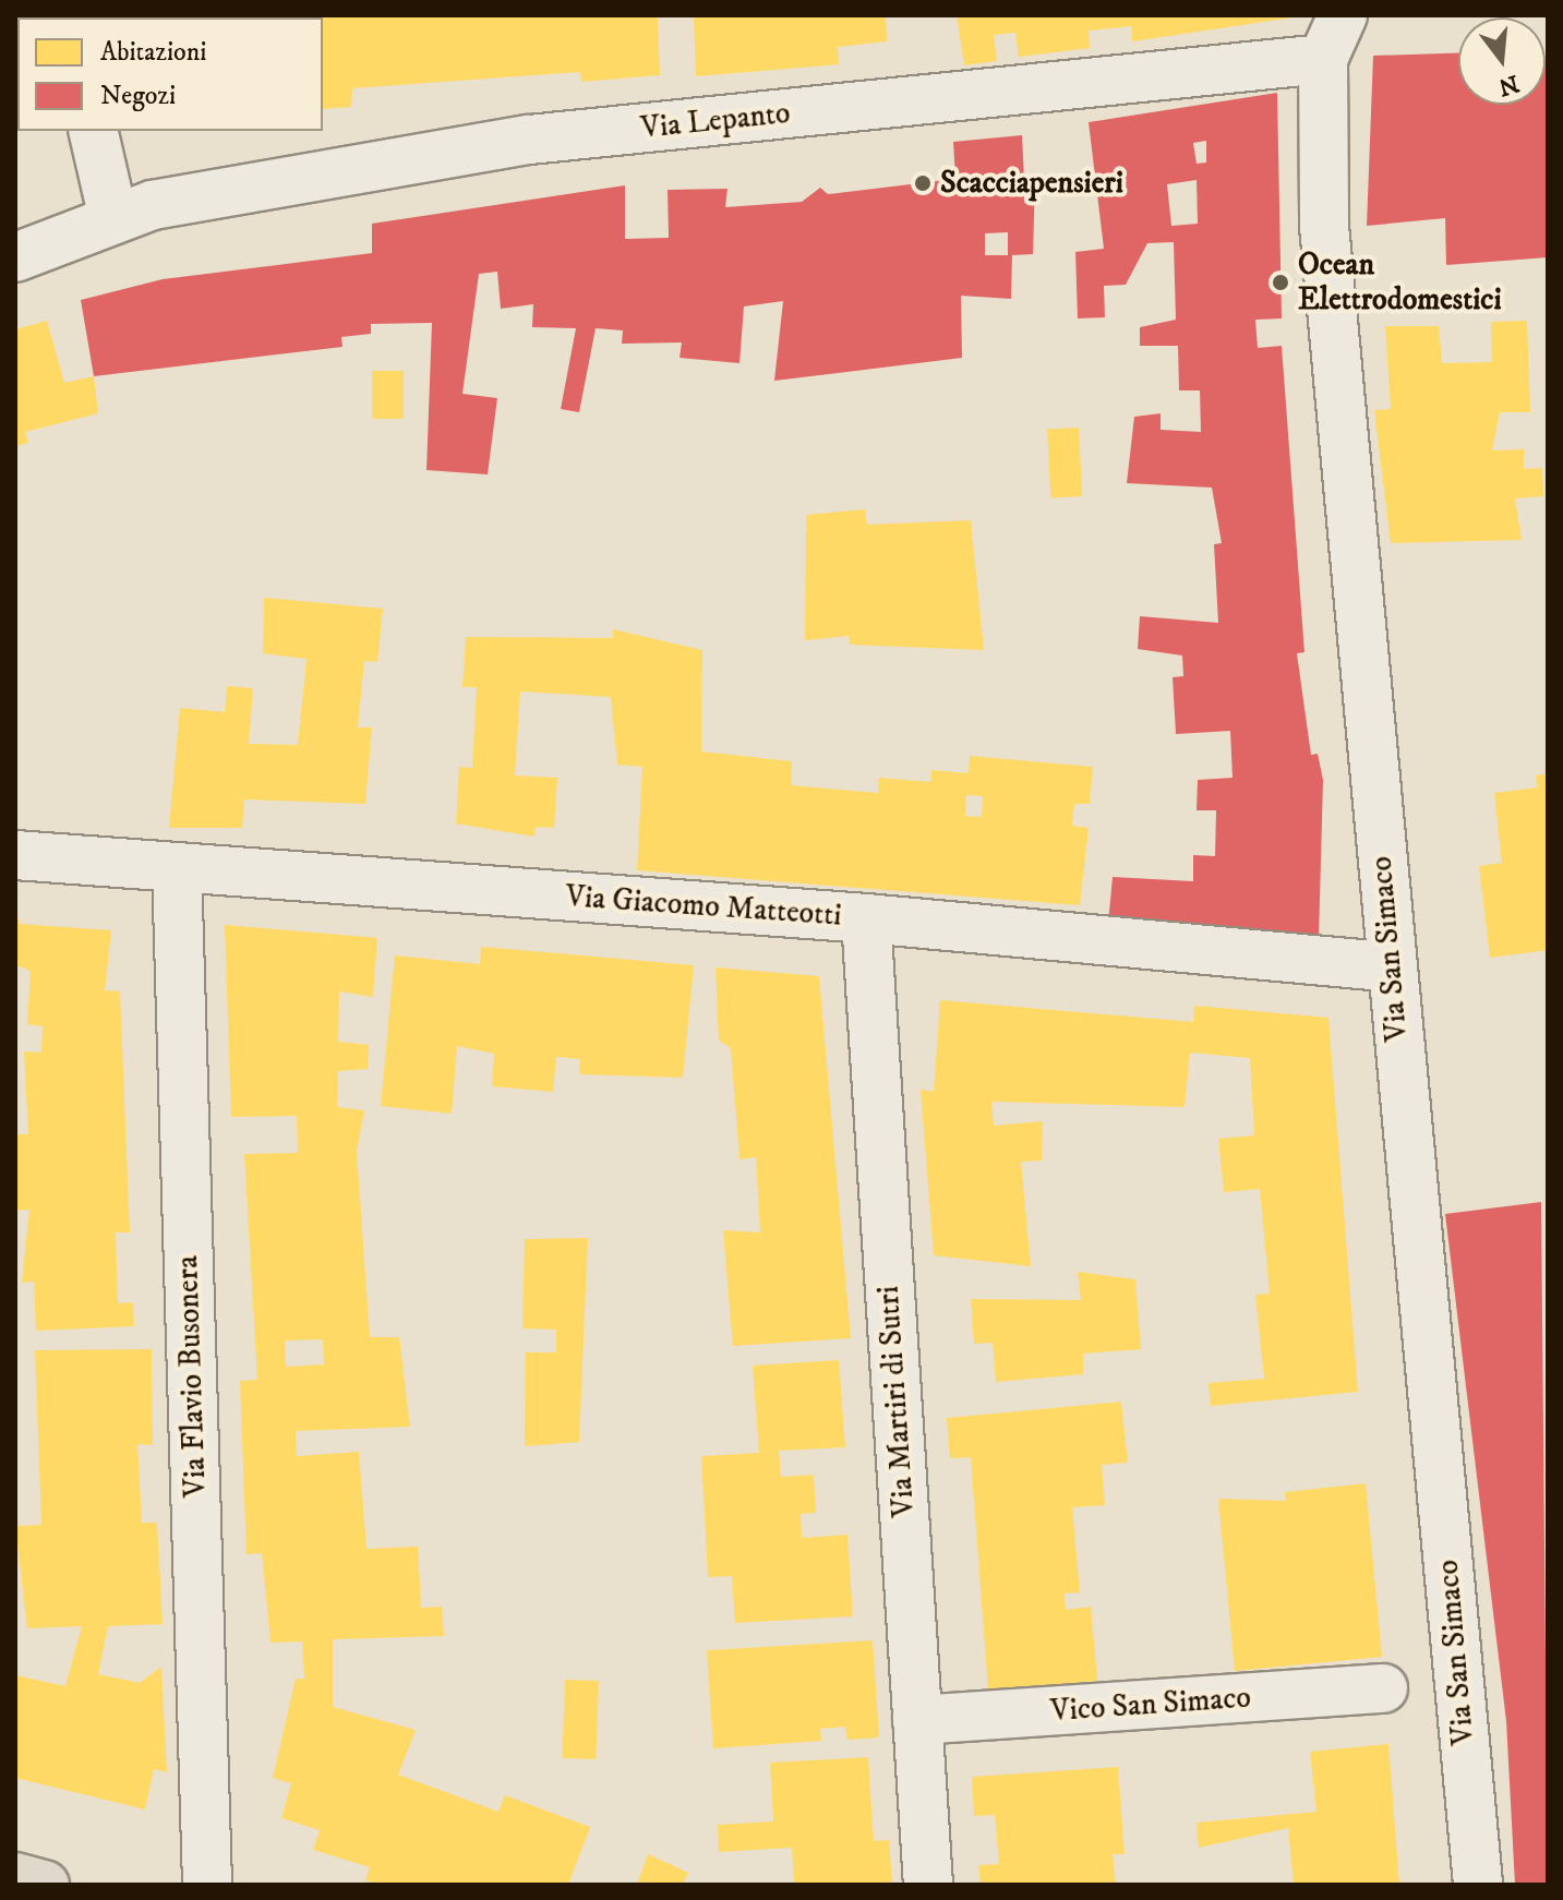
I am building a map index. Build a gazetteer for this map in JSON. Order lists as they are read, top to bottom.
{
  "streets": {
    "street": [
      "Via Lepanto",
      "Via Giacomo Matteotti",
      "Via San Simaco",
      "Via Flavio Busonera",
      "Via Martiri di Sutri",
      "Vico San Simaco"
    ]
  },
  "crossings": [
    ["Via Lepanto", "Via San Simaco"],
    ["Via Giacomo Matteotti", "Via San Simaco"],
    ["Via Giacomo Matteotti", "Via Flavio Busonera"],
    ["Via Giacomo Matteotti", "Via Martiri di Sutri"],
    ["Via Martiri di Sutri", "Vico San Simaco"]
  ],
  "places": ["Scacciapensieri", "Ocean Elettrodomestici"],
  "legend": ["Abitazioni", "Negozi"],
  "north": "bottom"
}
